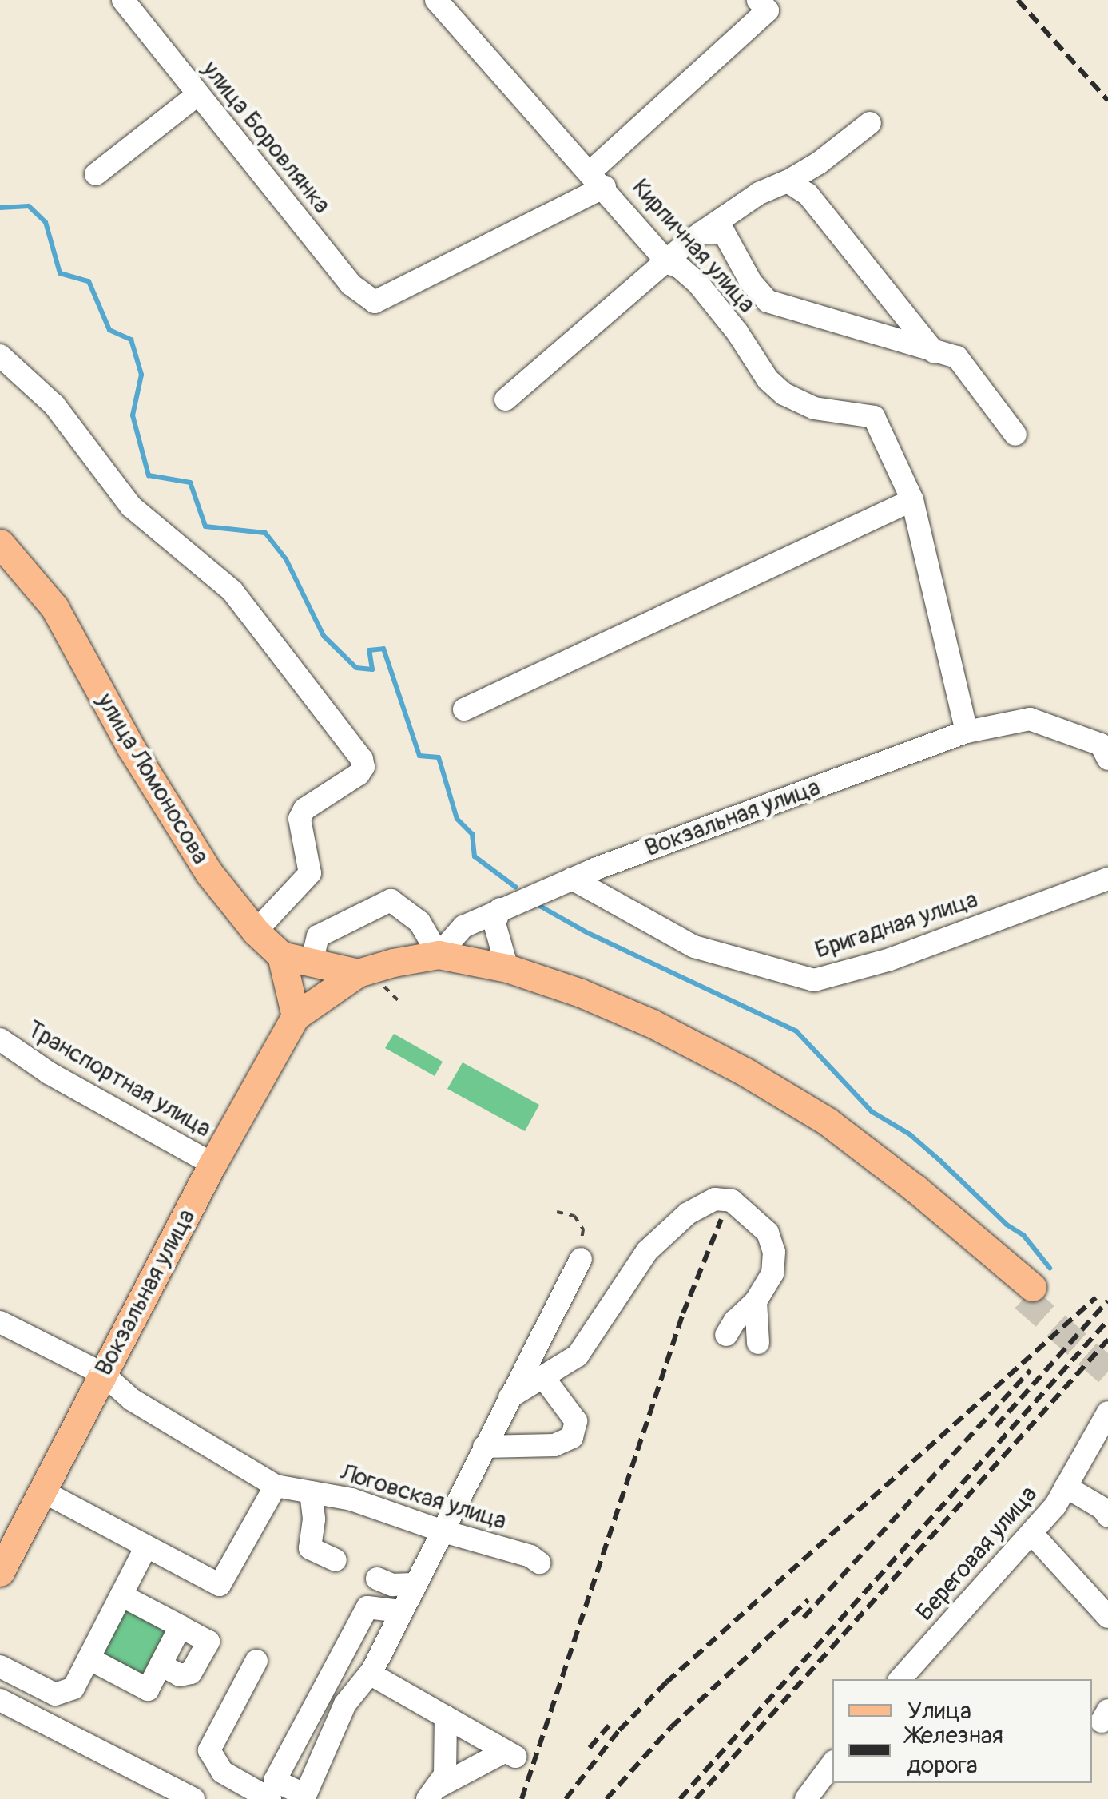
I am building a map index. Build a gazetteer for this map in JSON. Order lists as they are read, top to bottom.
{
  "streets": {
    "main road": ["улица Ломоносова", "Вокзальная улица"],
    "street": [
      "улица Боровлянка",
      "Кирпичная улица",
      "Бригадная улица",
      "Транспортная улица",
      "Логовская улица",
      "Береговая улица"
    ]
  },
  "crossings": [
    ["улица Боровлянка", "Кирпичная улица"],
    ["Кирпичная улица", "Вокзальная улица"],
    ["Вокзальная улица", "Бригадная улица"],
    ["Вокзальная улица", "Транспортная улица"],
    ["Вокзальная улица", "Логовская улица"]
  ],
  "legend": ["Улица", "Железная дорога"]
}
